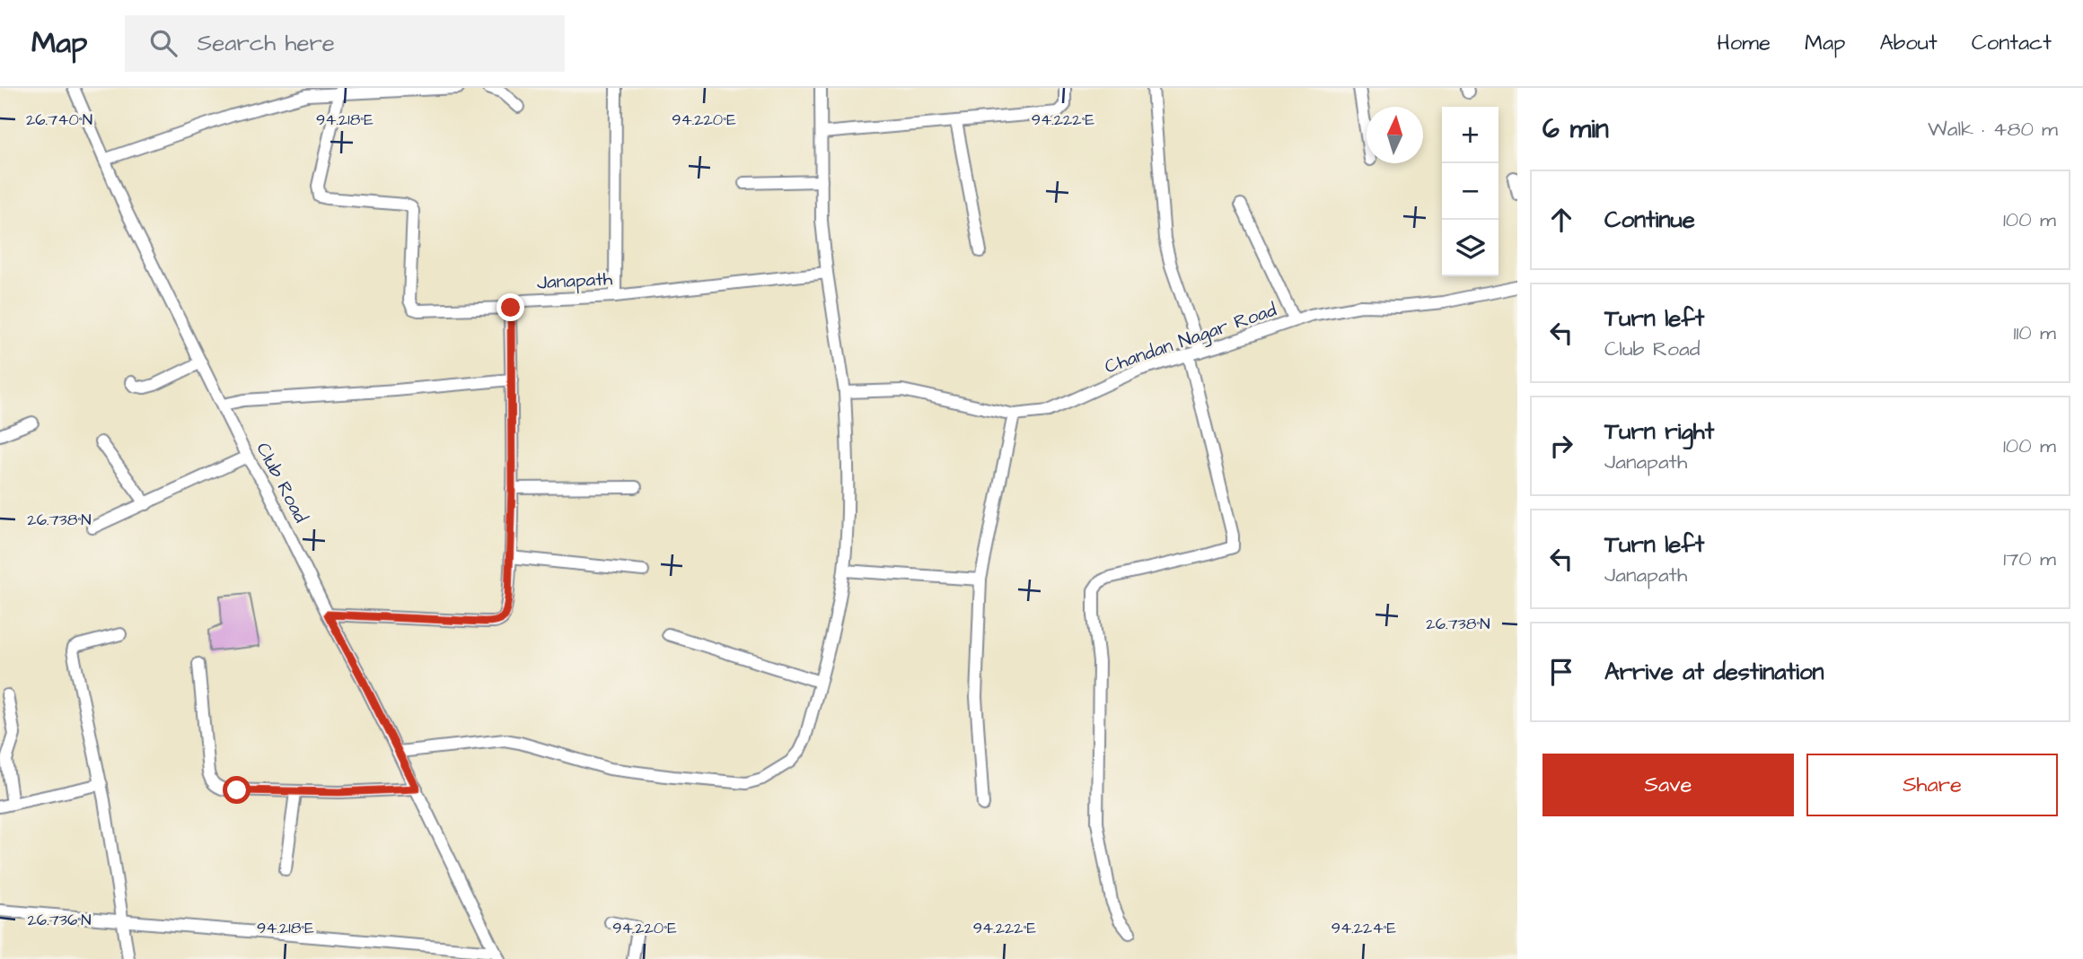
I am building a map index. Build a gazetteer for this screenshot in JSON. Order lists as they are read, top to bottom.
{
  "streets": {
    "street": ["Janapath", "Chandan Nagar Road", "Club Road"]
  },
  "north": "top",
  "page": {
    "header": "Map",
    "search": "Search here",
    "nav": [
      "Home",
      "Map",
      "About",
      "Contact"
    ],
    "heading": ["6 min", "Walk · 480 m"],
    "map_buttons": ["+", "−"],
    "list": [
      ["Continue", "100 m"],
      ["Turn left", "Club Road", "110 m"],
      ["Turn right", "Janapath", "100 m"],
      ["Turn left", "Janapath", "170 m"],
      "Arrive at destination"
    ],
    "buttons": ["Save", "Share"]
  },
  "coordinates": [
    "94.218°E",
    "94.220°E",
    "94.222°E",
    "26.740°N",
    "26.738°N",
    "26.736°N",
    "94.224°E"
  ]
}
